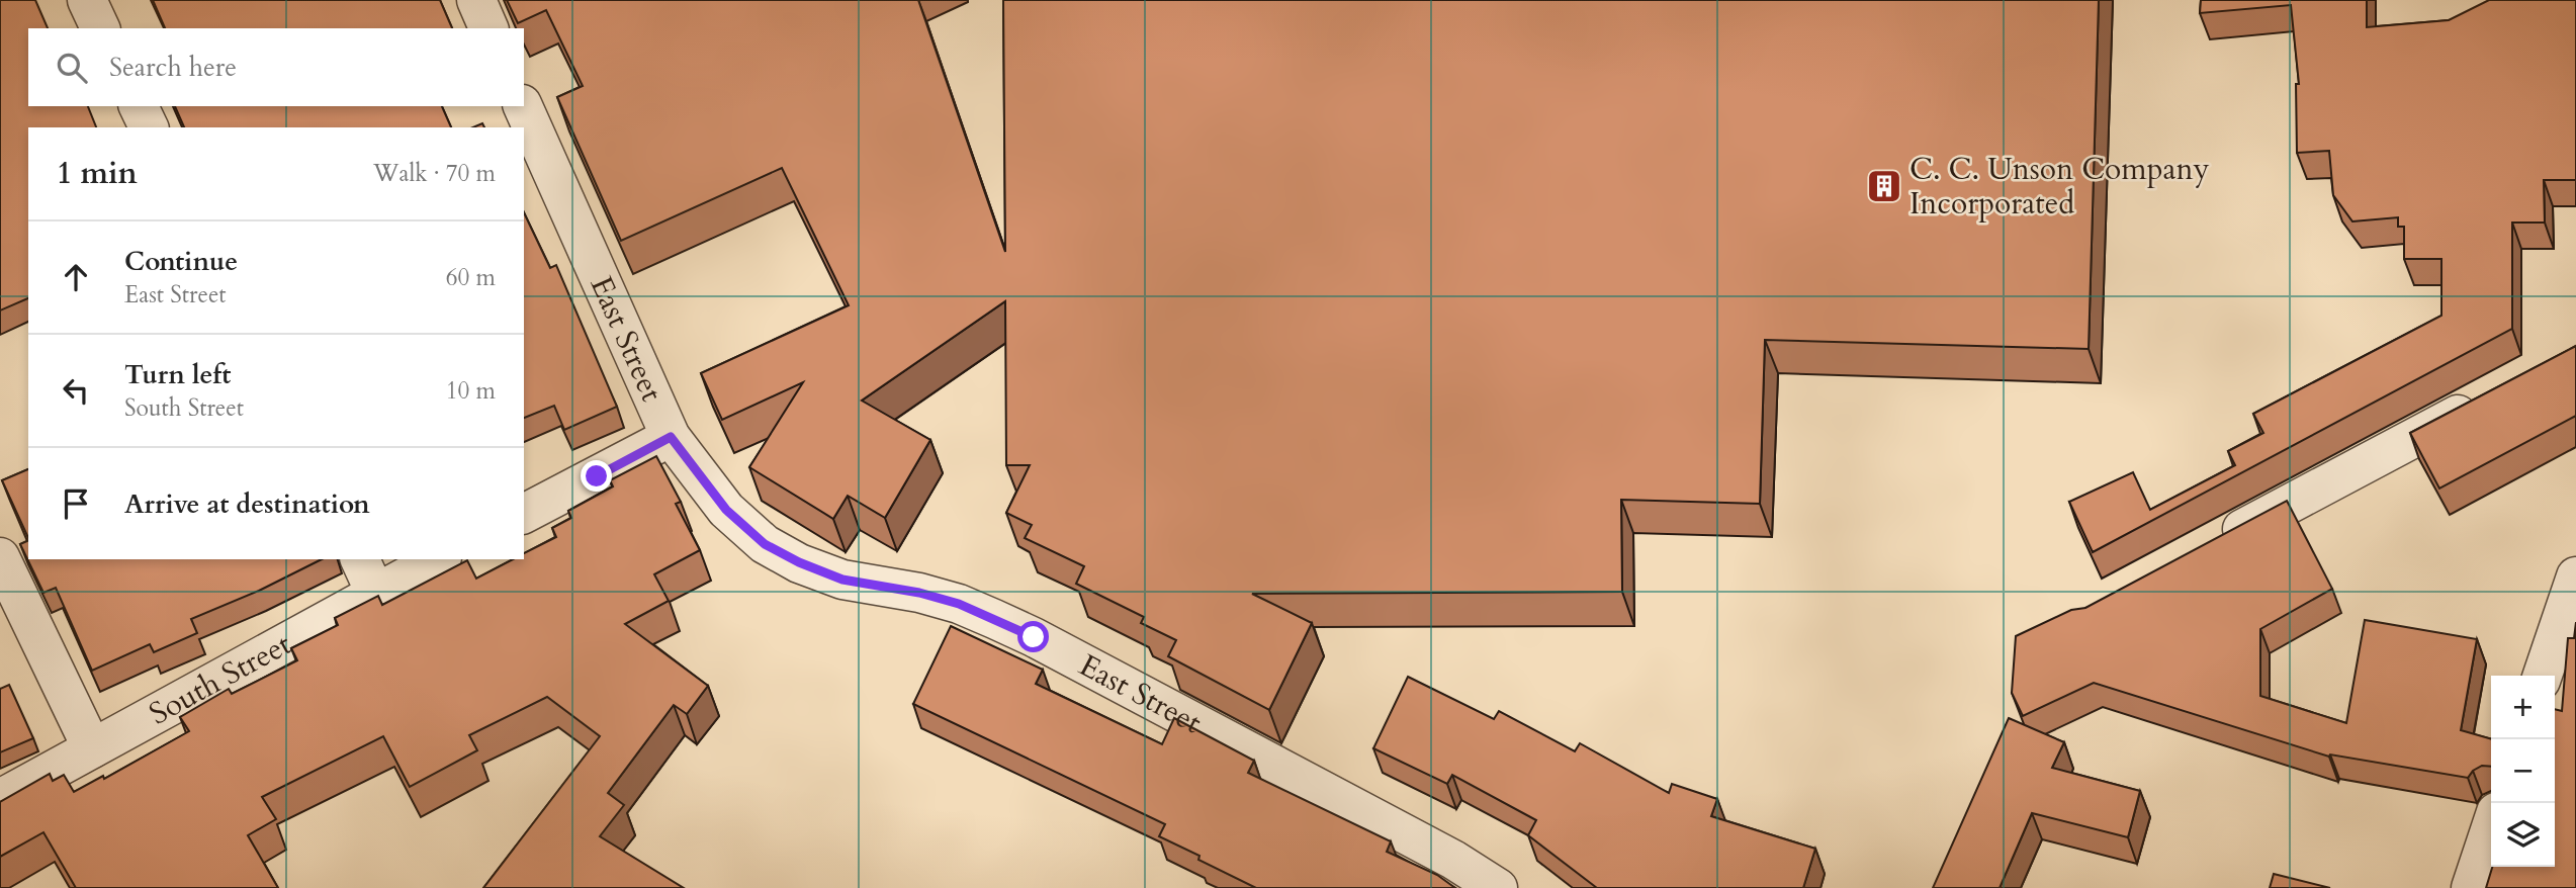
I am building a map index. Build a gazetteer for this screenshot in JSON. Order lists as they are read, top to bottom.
{
  "streets": {
    "street": ["East Street", "South Street"]
  },
  "places": {
    "building": ["C. C. Unson Company Incorporated"]
  },
  "page": {
    "search": "Search here",
    "heading": ["1 min", "Walk · 70 m"],
    "list": [
      ["Continue", "East Street", "60 m"],
      ["Turn left", "South Street", "10 m"],
      "Arrive at destination"
    ],
    "map_buttons": ["+", "−"]
  }
}
